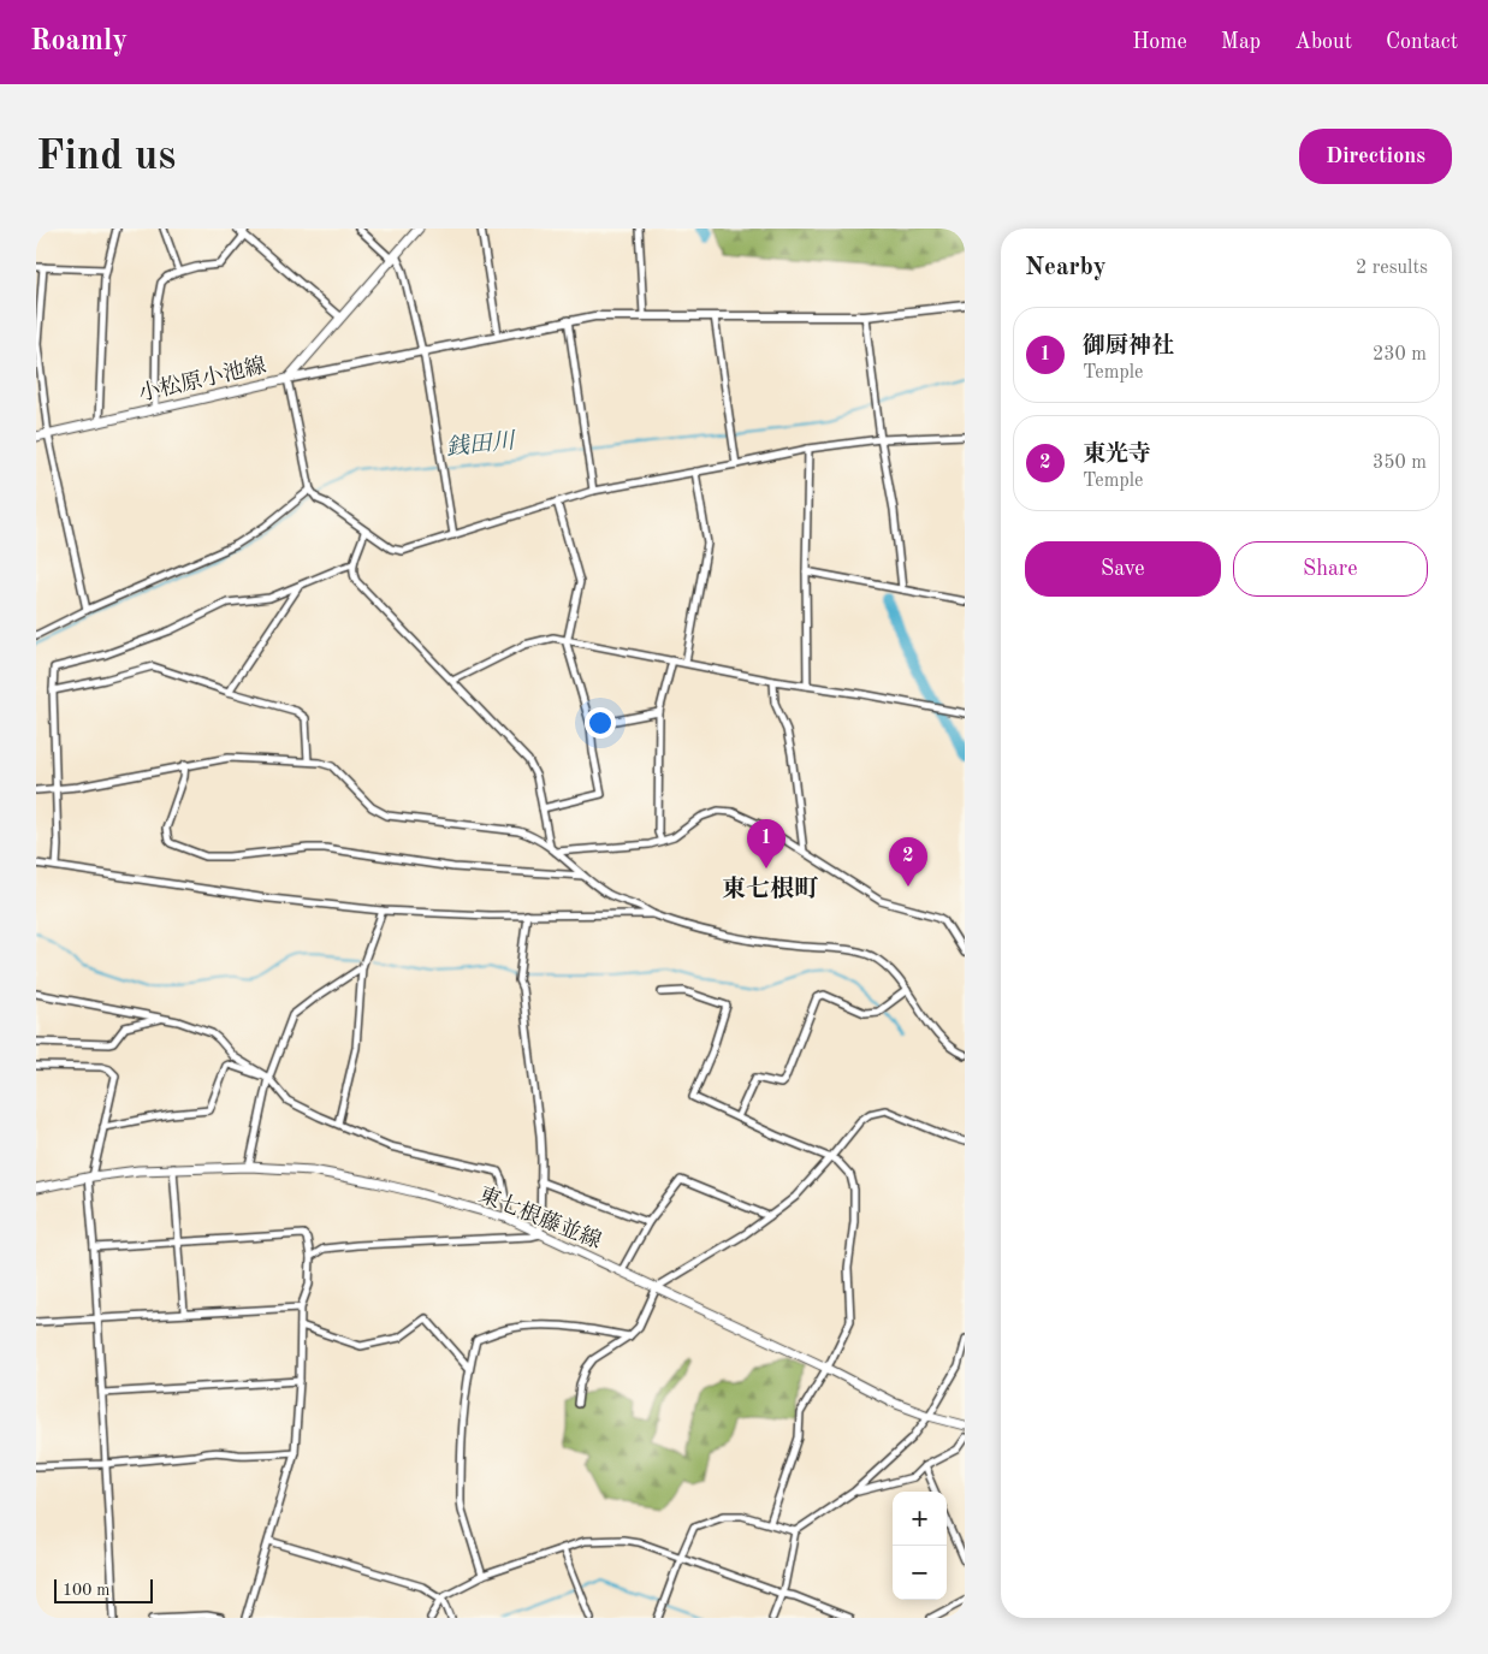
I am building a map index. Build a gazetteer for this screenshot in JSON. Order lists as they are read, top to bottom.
{
  "streets": {
    "main road": ["小松原小池線", "東七根藤並線"]
  },
  "districts": ["東七根町"],
  "water": ["銭田川"],
  "scale_bar": "100 m",
  "page": {
    "header": "Roamly",
    "nav": [
      "Home",
      "Map",
      "About",
      "Contact"
    ],
    "buttons": [
      "Directions",
      ["Save", "Share"]
    ],
    "title": "Find us",
    "heading": ["Nearby", "2 results"],
    "list": [
      {
        "mark": "1",
        "name": "御厨神社",
        "note": "Temple",
        "value": "230 m"
      },
      {
        "mark": "2",
        "name": "東光寺",
        "note": "Temple",
        "value": "350 m"
      }
    ],
    "pins": ["1", "2"],
    "map_buttons": ["+", "−"],
    "scale": "100 m"
  }
}
